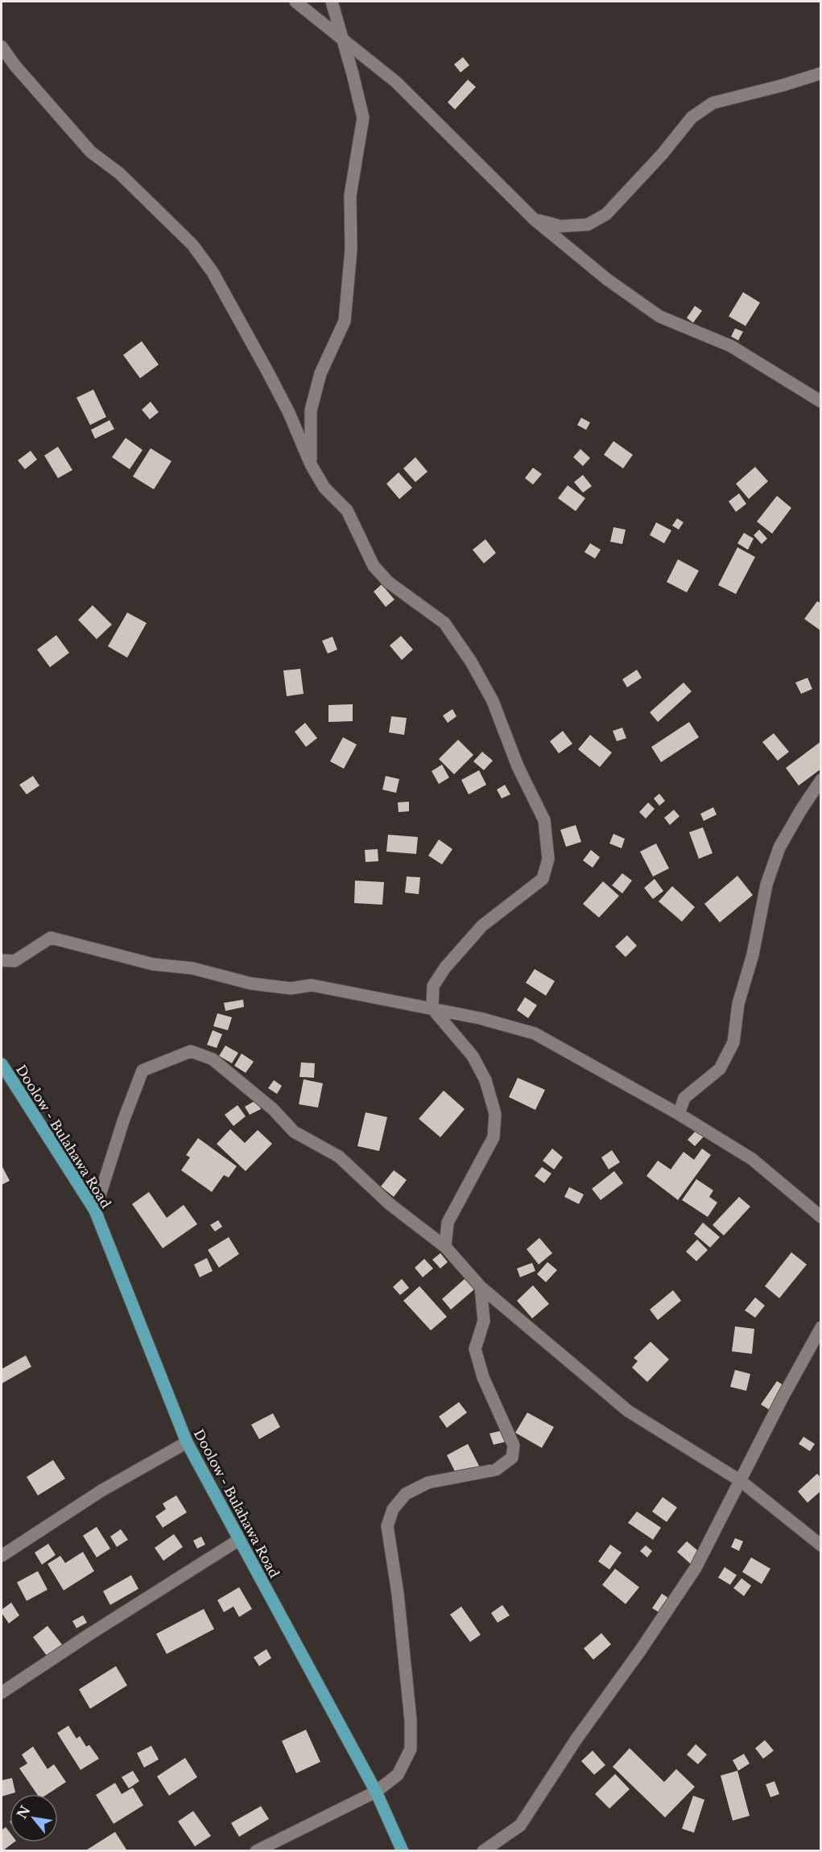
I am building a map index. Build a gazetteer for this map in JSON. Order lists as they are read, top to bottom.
{
  "streets": {
    "main road": ["Doolow - Bulahawa Road"]
  },
  "north": "top left"
}
